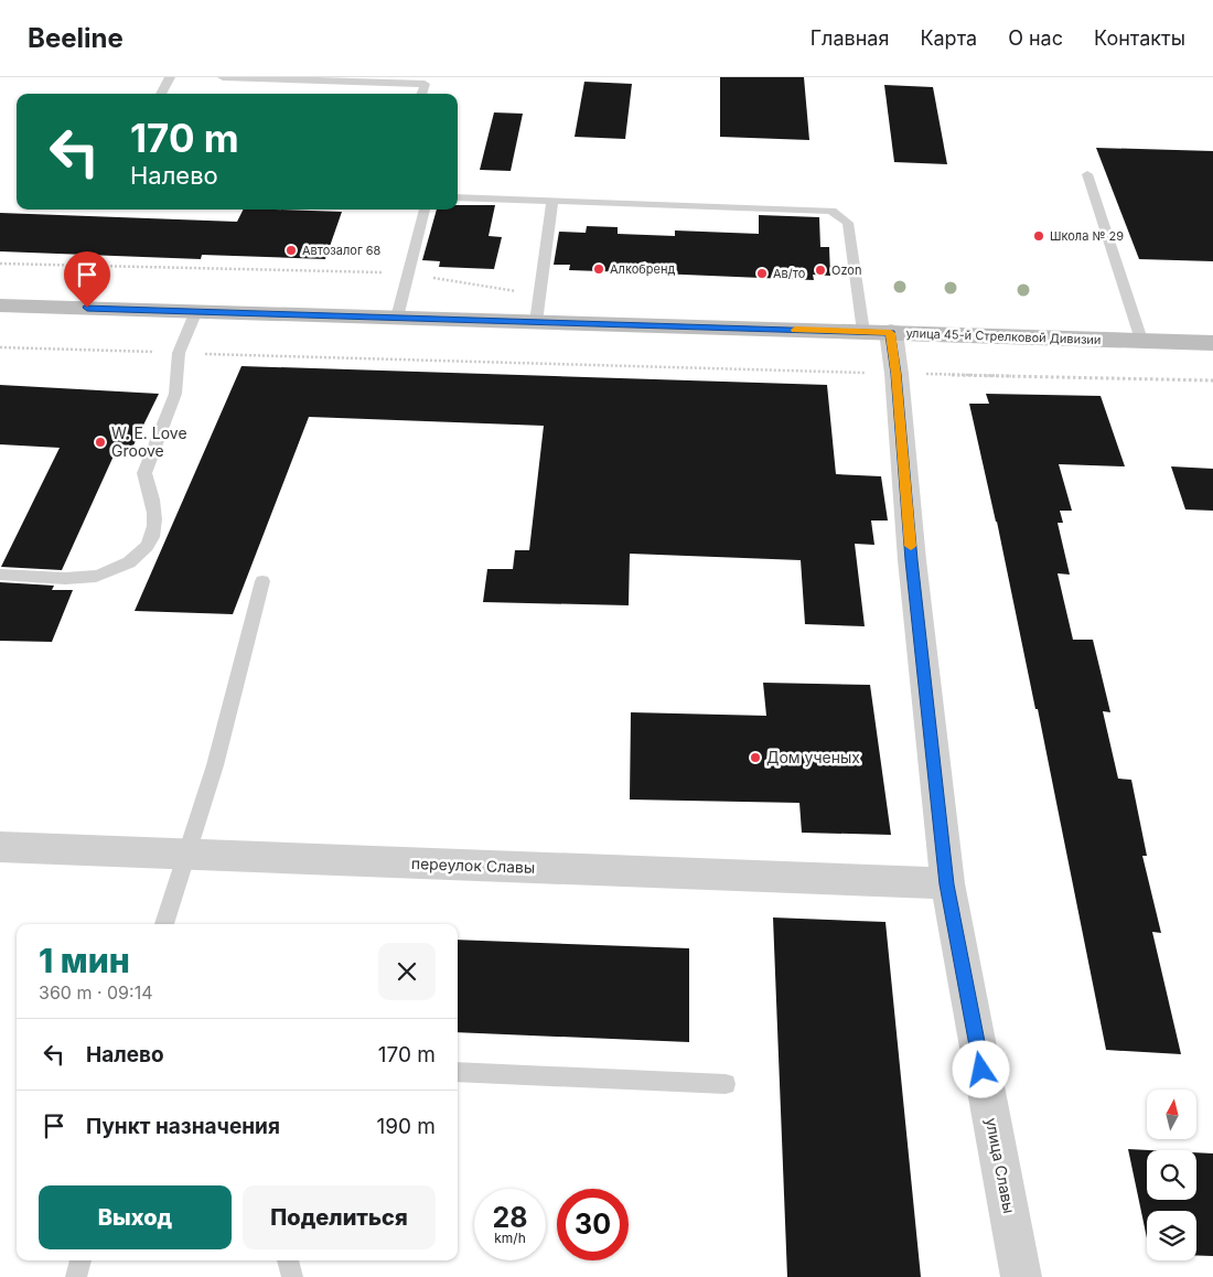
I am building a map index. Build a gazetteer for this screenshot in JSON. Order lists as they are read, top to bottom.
{
  "streets": {
    "main road": ["улица 45-й Стрелковой Дивизии"],
    "street": ["переулок Славы", "улица Славы"]
  },
  "crossings": [
    ["улица 45-й Стрелковой Дивизии", "улица Славы"],
    ["переулок Славы", "улица Славы"]
  ],
  "places": [
    "Школа № 29",
    "Автозалог 68",
    "Алкобренд",
    "Ozon",
    "Ав/то",
    "W. E. Love Groove",
    "Дом ученых"
  ],
  "north": "top",
  "page": {
    "header": "Beeline",
    "nav": [
      "Главная",
      "Карта",
      "О нас",
      "Контакты"
    ],
    "turn": ["170 m", "Налево"],
    "heading": ["1 мин", "360 m · 09:14"],
    "list": [
      {
        "name": "Налево",
        "value": "170 m"
      },
      {
        "name": "Пункт назначения",
        "value": "190 m"
      }
    ],
    "buttons": ["Выход", "Поделиться"],
    "speed": "28 km/h",
    "limit": "30"
  }
}
